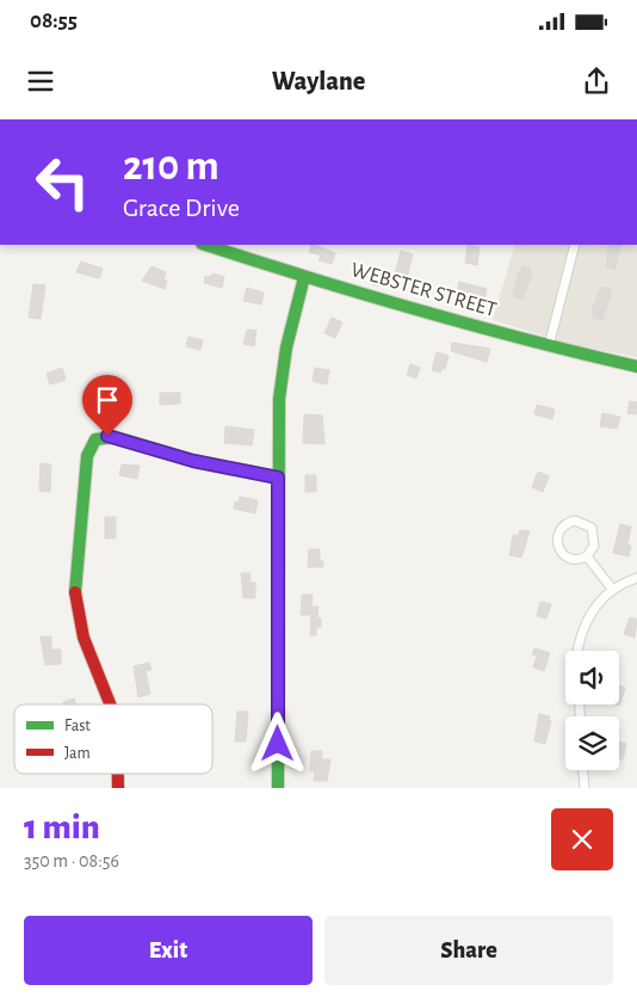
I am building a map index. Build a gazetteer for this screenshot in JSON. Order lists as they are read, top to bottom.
{
  "streets": {
    "street": ["WEBSTER STREET"]
  },
  "legend": ["Fast", "Jam"],
  "page": {
    "status": "08:55",
    "header": "Waylane",
    "turn": ["210 m", "Grace Drive"],
    "heading": ["1 min", "350 m · 08:56"],
    "buttons": ["Exit", "Share"]
  }
}
